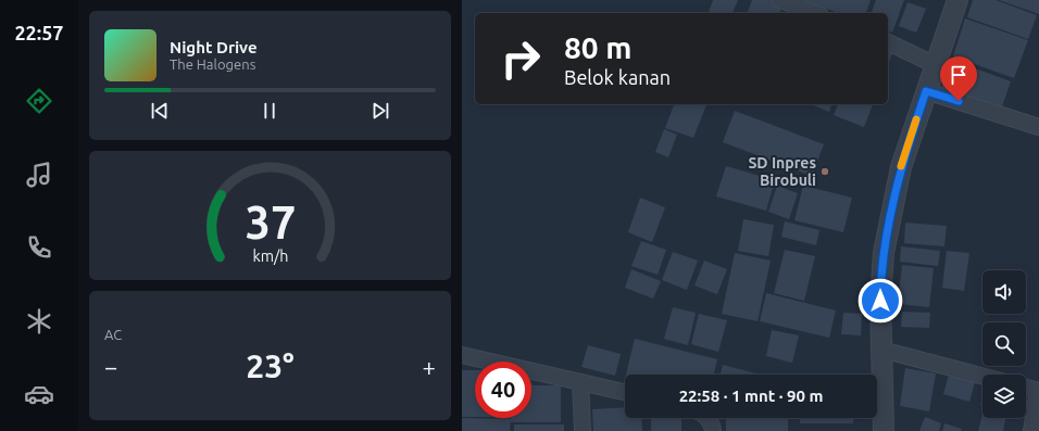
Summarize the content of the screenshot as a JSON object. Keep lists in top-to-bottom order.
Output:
{
  "places": ["SD Inpres Birobuli"],
  "page": {
    "tabs": "22:57",
    "turn": ["80 m", "Belok kanan"],
    "song": ["Night Drive", "The Halogens"],
    "tile": "AC",
    "heat": ["−", "23°", "+"],
    "limit": "40",
    "trip": "22:58 · 1 mnt · 90 m",
    "gauge": ["37", "km/h"]
  }
}
